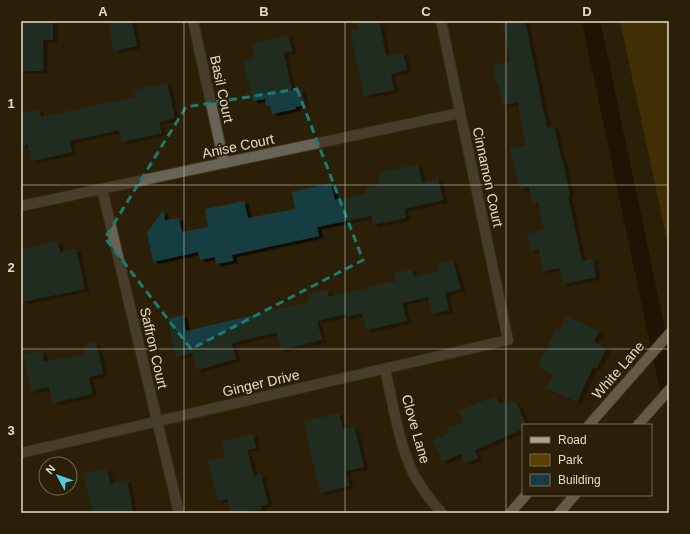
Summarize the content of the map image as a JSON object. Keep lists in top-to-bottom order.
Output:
{
  "streets": {
    "main road": ["White Lane"],
    "street": [
      "Basil Court",
      "Anise Court",
      "Cinnamon Court",
      "Saffron Court",
      "Ginger Drive",
      "Clove Lane"
    ]
  },
  "crossings": [
    ["Basil Court", "Anise Court"],
    ["Anise Court", "Cinnamon Court"],
    ["Anise Court", "Saffron Court"],
    ["Cinnamon Court", "Ginger Drive"],
    ["Saffron Court", "Ginger Drive"],
    ["Ginger Drive", "Clove Lane"]
  ],
  "legend": ["Road", "Park", "Building"],
  "north": "top left",
  "grid": {
    "columns": [
      "A",
      "B",
      "C",
      "D"
    ],
    "rows": ["1", "2", "3"]
  }
}
